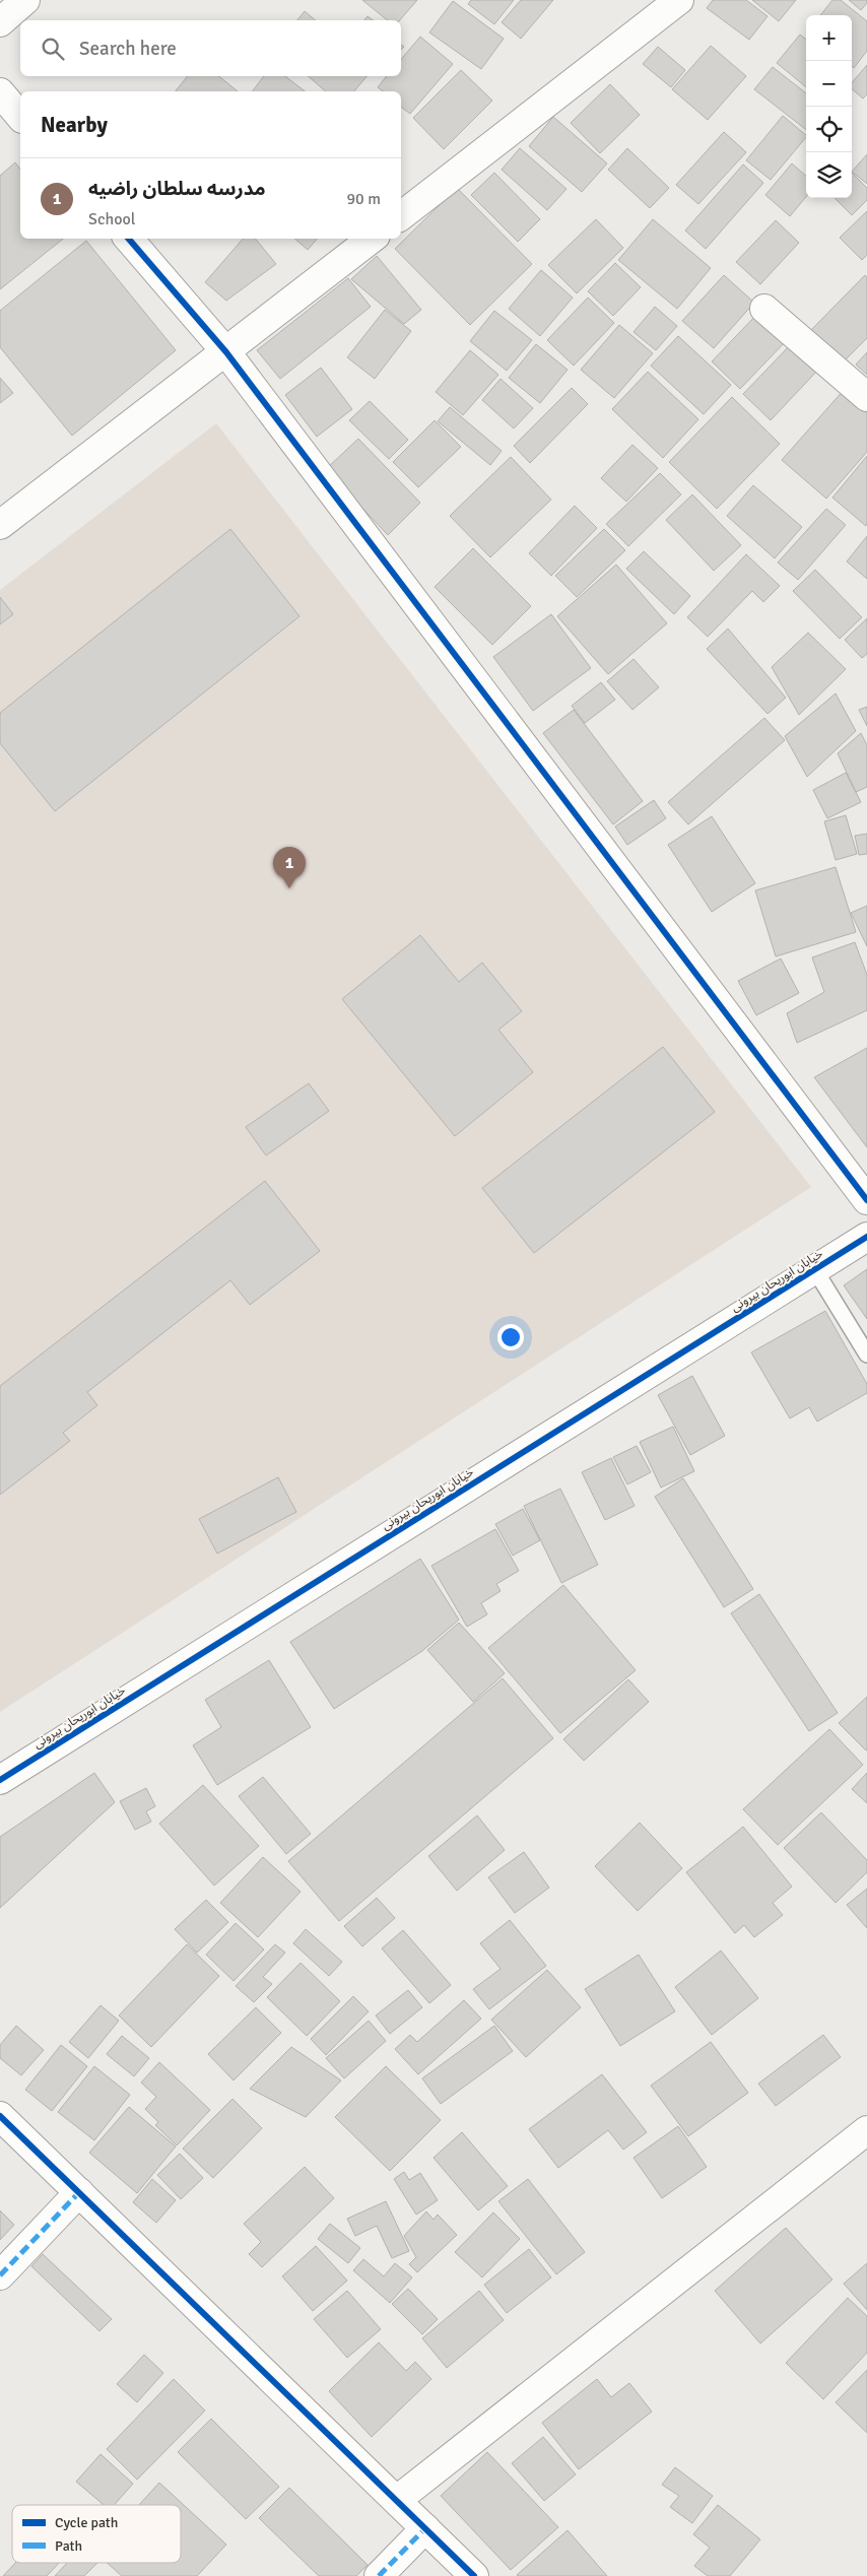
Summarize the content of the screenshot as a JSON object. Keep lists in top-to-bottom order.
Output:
{
  "streets": {
    "street": ["خیابان ابوریحان بیرونی"]
  },
  "legend": ["Cycle path", "Path"],
  "page": {
    "map_buttons": ["+", "−"],
    "search": "Search here",
    "heading": "Nearby",
    "list": [
      {
        "mark": "1",
        "name": "مدرسه سلطان راضیه",
        "note": "School",
        "value": "90 m"
      }
    ],
    "pins": "1"
  }
}
